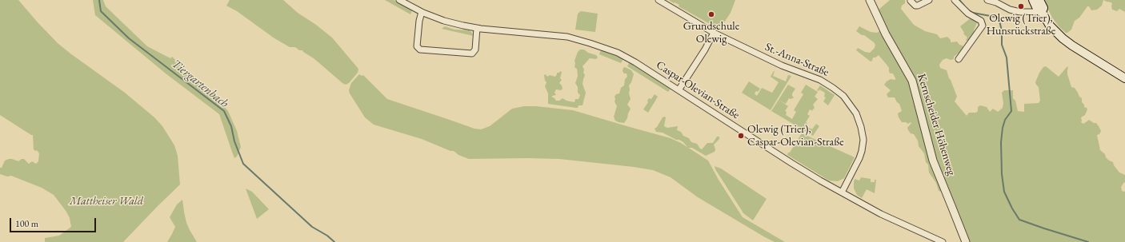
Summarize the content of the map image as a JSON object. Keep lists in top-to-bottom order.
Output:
{
  "streets": {
    "street": ["St.-Anna-Straße", "Caspar-Olevian-Straße", "Kernscheider Höhenweg"]
  },
  "crossings": [
    ["St.-Anna-Straße", "Caspar-Olevian-Straße"]
  ],
  "water": ["Tiergartenbach"],
  "parks": ["Mattheiser Wald"],
  "places": ["Olewig (Trier), Hunsrückstraße", "Grundschule Olewig", "Olewig (Trier), Caspar-Olevian-Straße"],
  "scale_bar": "100 m"
}
